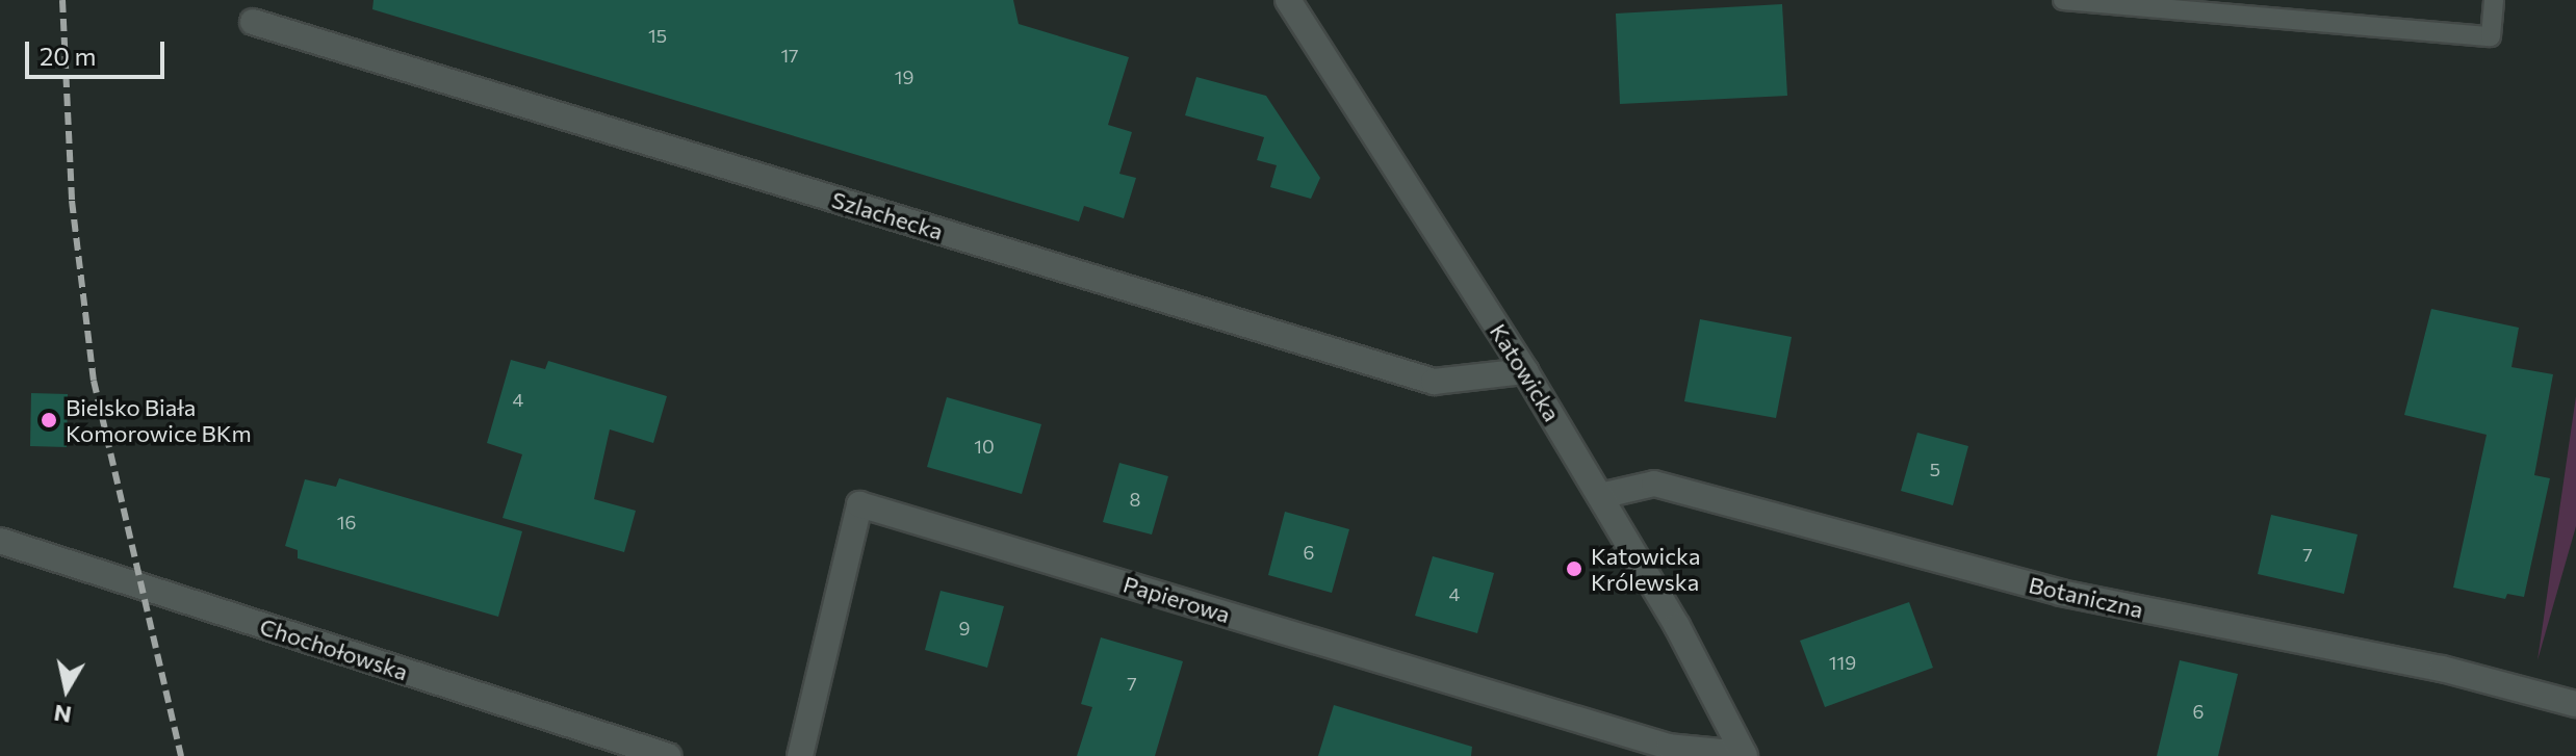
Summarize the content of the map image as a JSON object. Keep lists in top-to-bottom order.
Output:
{
  "streets": {
    "street": [
      "Szlachecka",
      "Katowicka",
      "Botaniczna",
      "Papierowa",
      "Chochołowska"
    ]
  },
  "crossings": [
    ["Szlachecka", "Katowicka"],
    ["Katowicka", "Botaniczna"],
    ["Katowicka", "Papierowa"]
  ],
  "places": ["Bielsko Biała Komorowice BKm", "Katowicka Królewska"],
  "house_numbers": [
    "15",
    "17",
    "19",
    "4",
    "10",
    "5",
    "8",
    "16",
    "6",
    "7",
    "4",
    "9",
    "119",
    "7",
    "6"
  ],
  "scale_bar": "20 m",
  "north": "bottom"
}
